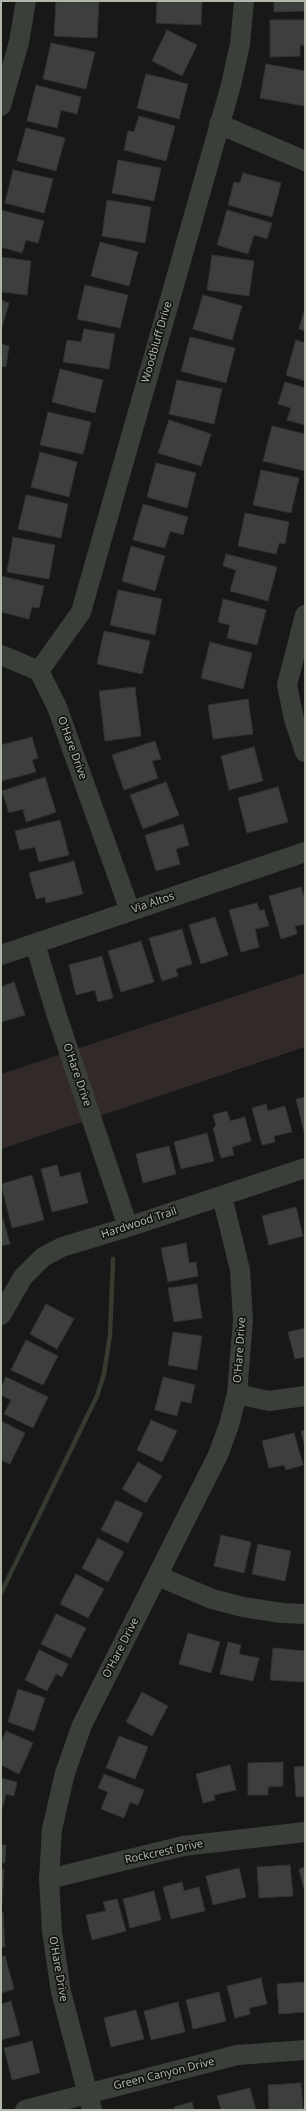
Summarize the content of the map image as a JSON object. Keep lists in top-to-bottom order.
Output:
{
  "streets": {
    "street": [
      "Woodbluff Drive",
      "O'Hare Drive",
      "Via Altos",
      "Hardwood Trail",
      "Rockcrest Drive",
      "Green Canyon Drive"
    ]
  },
  "crossings": [
    ["Woodbluff Drive", "O'Hare Drive"],
    ["O'Hare Drive", "Via Altos"],
    ["O'Hare Drive", "Hardwood Trail"],
    ["O'Hare Drive", "Rockcrest Drive"],
    ["O'Hare Drive", "Green Canyon Drive"]
  ]
}
